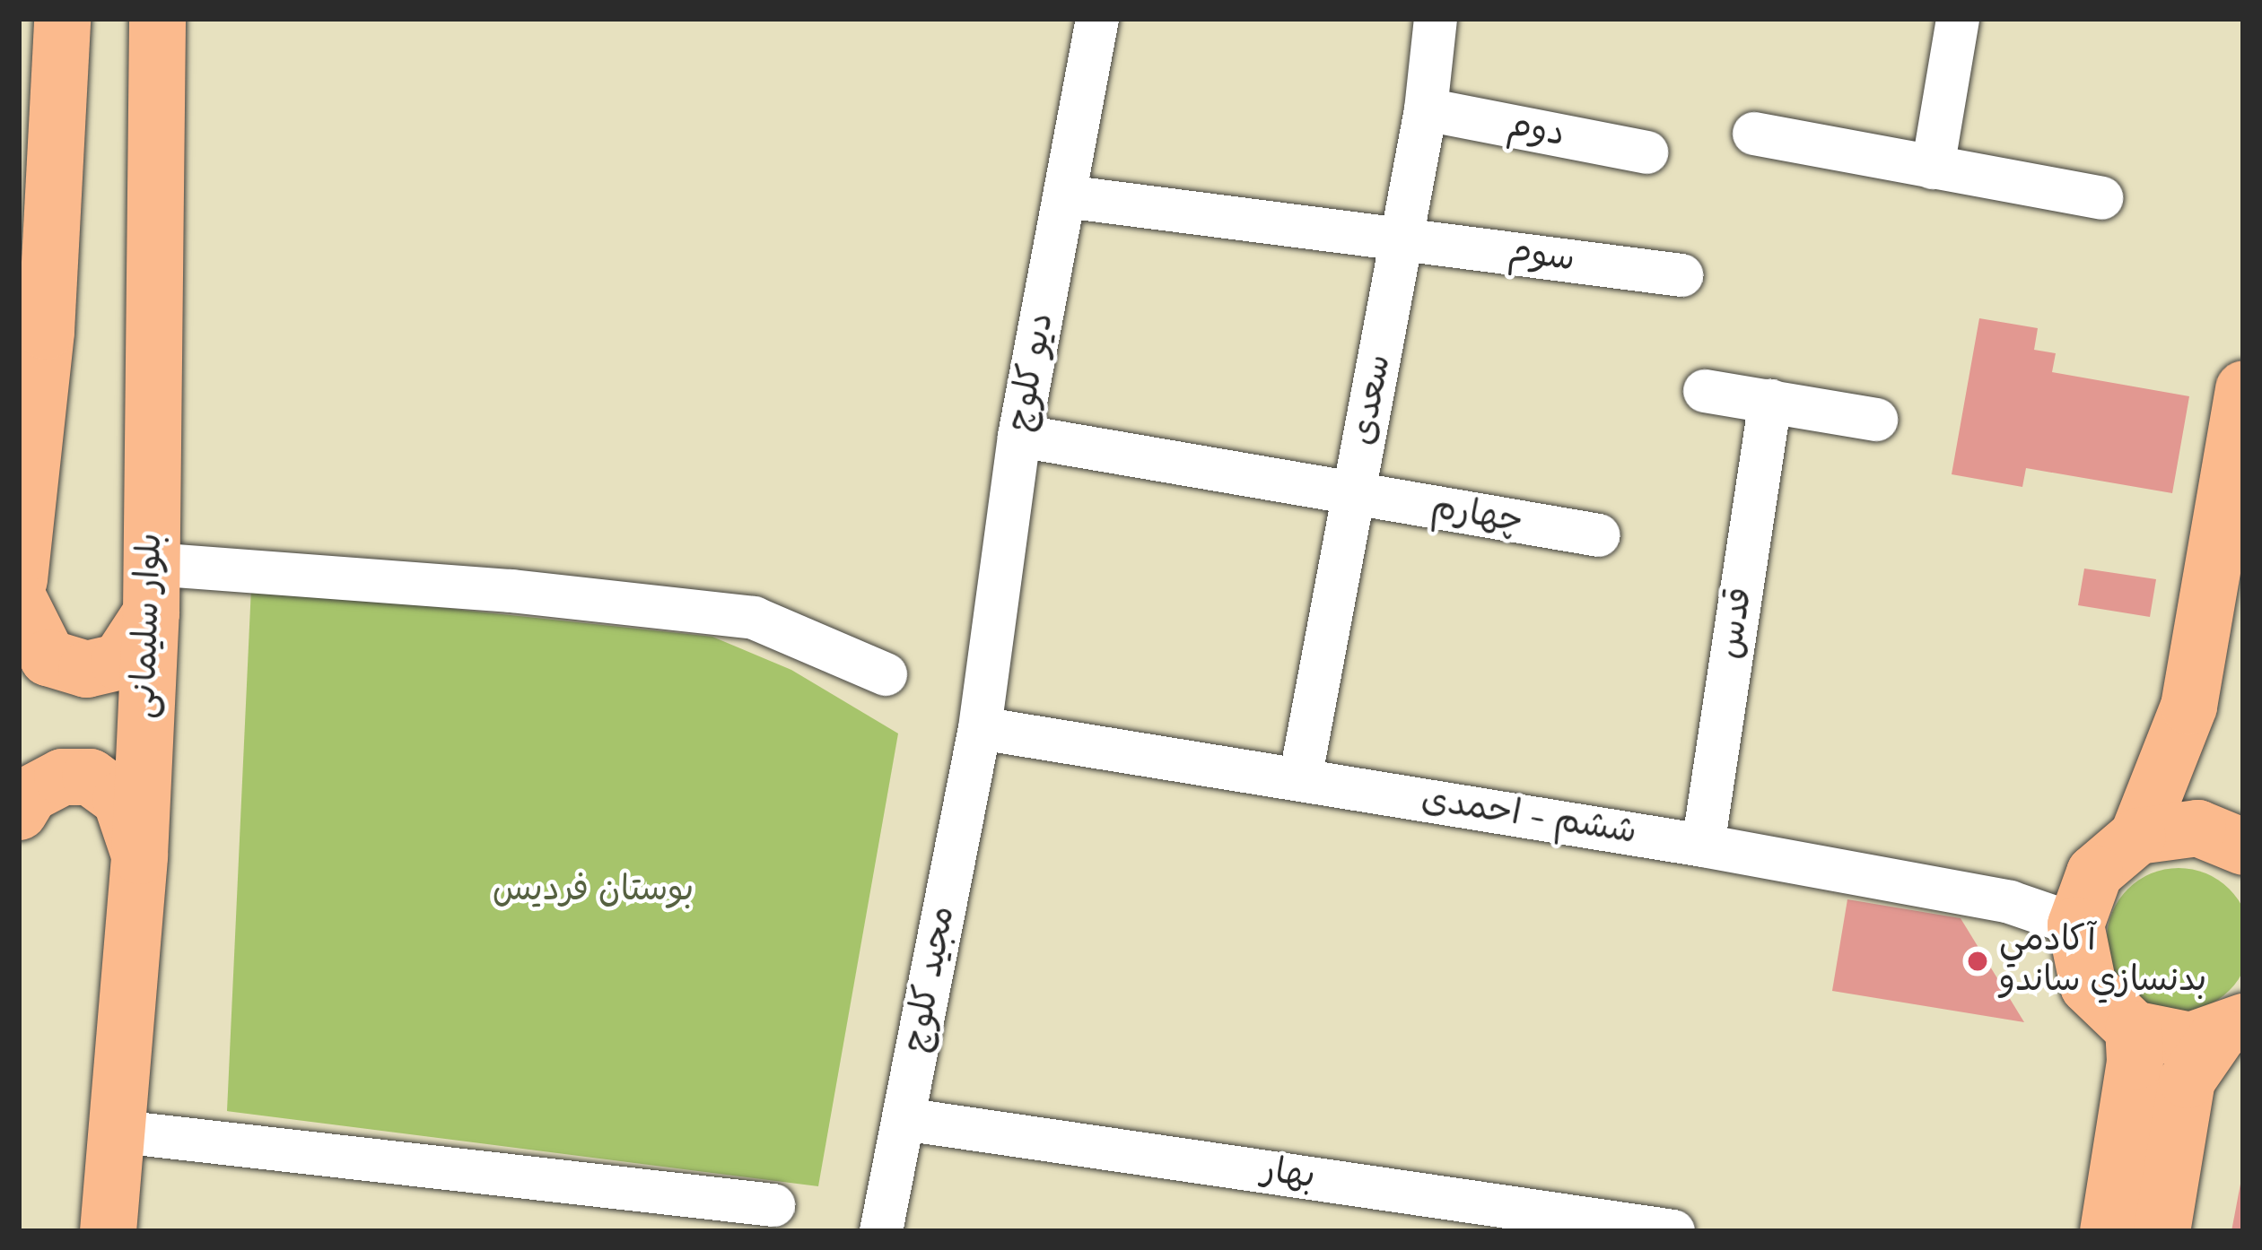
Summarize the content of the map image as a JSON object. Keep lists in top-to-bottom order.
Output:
{
  "streets": {
    "main road": ["بلوار سلیمانی"],
    "street": [
      "دوم",
      "سوم",
      "دیو کلوچ",
      "سعدی",
      "چهارم",
      "قدس",
      "ششم - احمدی",
      "مجید کلوچ",
      "بهار"
    ]
  },
  "crossings": [
    ["دوم", "سعدی"],
    ["سوم", "دیو کلوچ"],
    ["سوم", "سعدی"],
    ["دیو کلوچ", "چهارم"],
    ["دیو کلوچ", "ششم - احمدی"],
    ["دیو کلوچ", "مجید کلوچ"],
    ["سعدی", "چهارم"],
    ["سعدی", "ششم - احمدی"],
    ["قدس", "ششم - احمدی"],
    ["ششم - احمدی", "مجید کلوچ"],
    ["مجید کلوچ", "بهار"]
  ],
  "parks": ["بوستان فردیس"],
  "places": ["آكادمي بدنسازي ساندو"]
}
